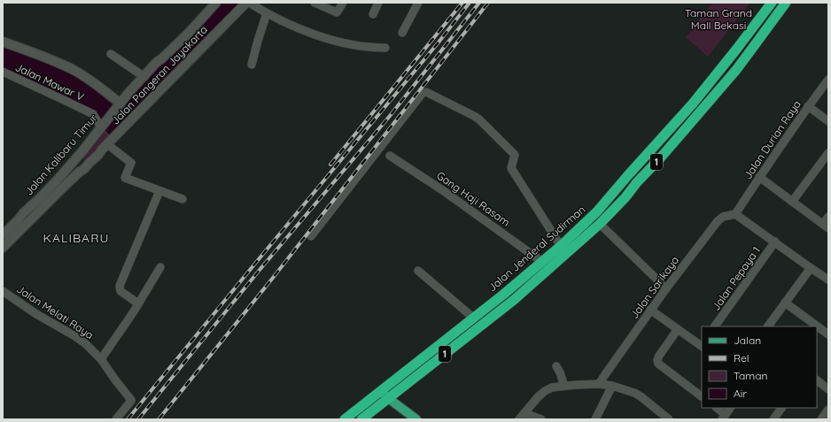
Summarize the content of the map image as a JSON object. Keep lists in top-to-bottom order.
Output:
{
  "streets": {
    "highway": ["1", "Jalan Jenderal Sudirman"],
    "street": [
      "Jalan Pangeran Jayakarta",
      "Jalan Mawar V",
      "Jalan Durian Raya",
      "Jalan Kalibaru Timur",
      "Gang Haji Rasam",
      "Jalan Pepaya 1",
      "Jalan Sarikaya",
      "Jalan Melati Raya"
    ]
  },
  "crossings": [
    ["Jalan Pangeran Jayakarta", "Jalan Kalibaru Timur"],
    ["Jalan Mawar V", "Jalan Kalibaru Timur"],
    ["Jalan Durian Raya", "Jalan Sarikaya"],
    ["Gang Haji Rasam", "Jalan Jenderal Sudirman"]
  ],
  "districts": ["KALIBARU"],
  "parks": ["Taman Grand Mall Bekasi"],
  "legend": [
    "Jalan",
    "Rel",
    "Taman",
    "Air"
  ]
}
